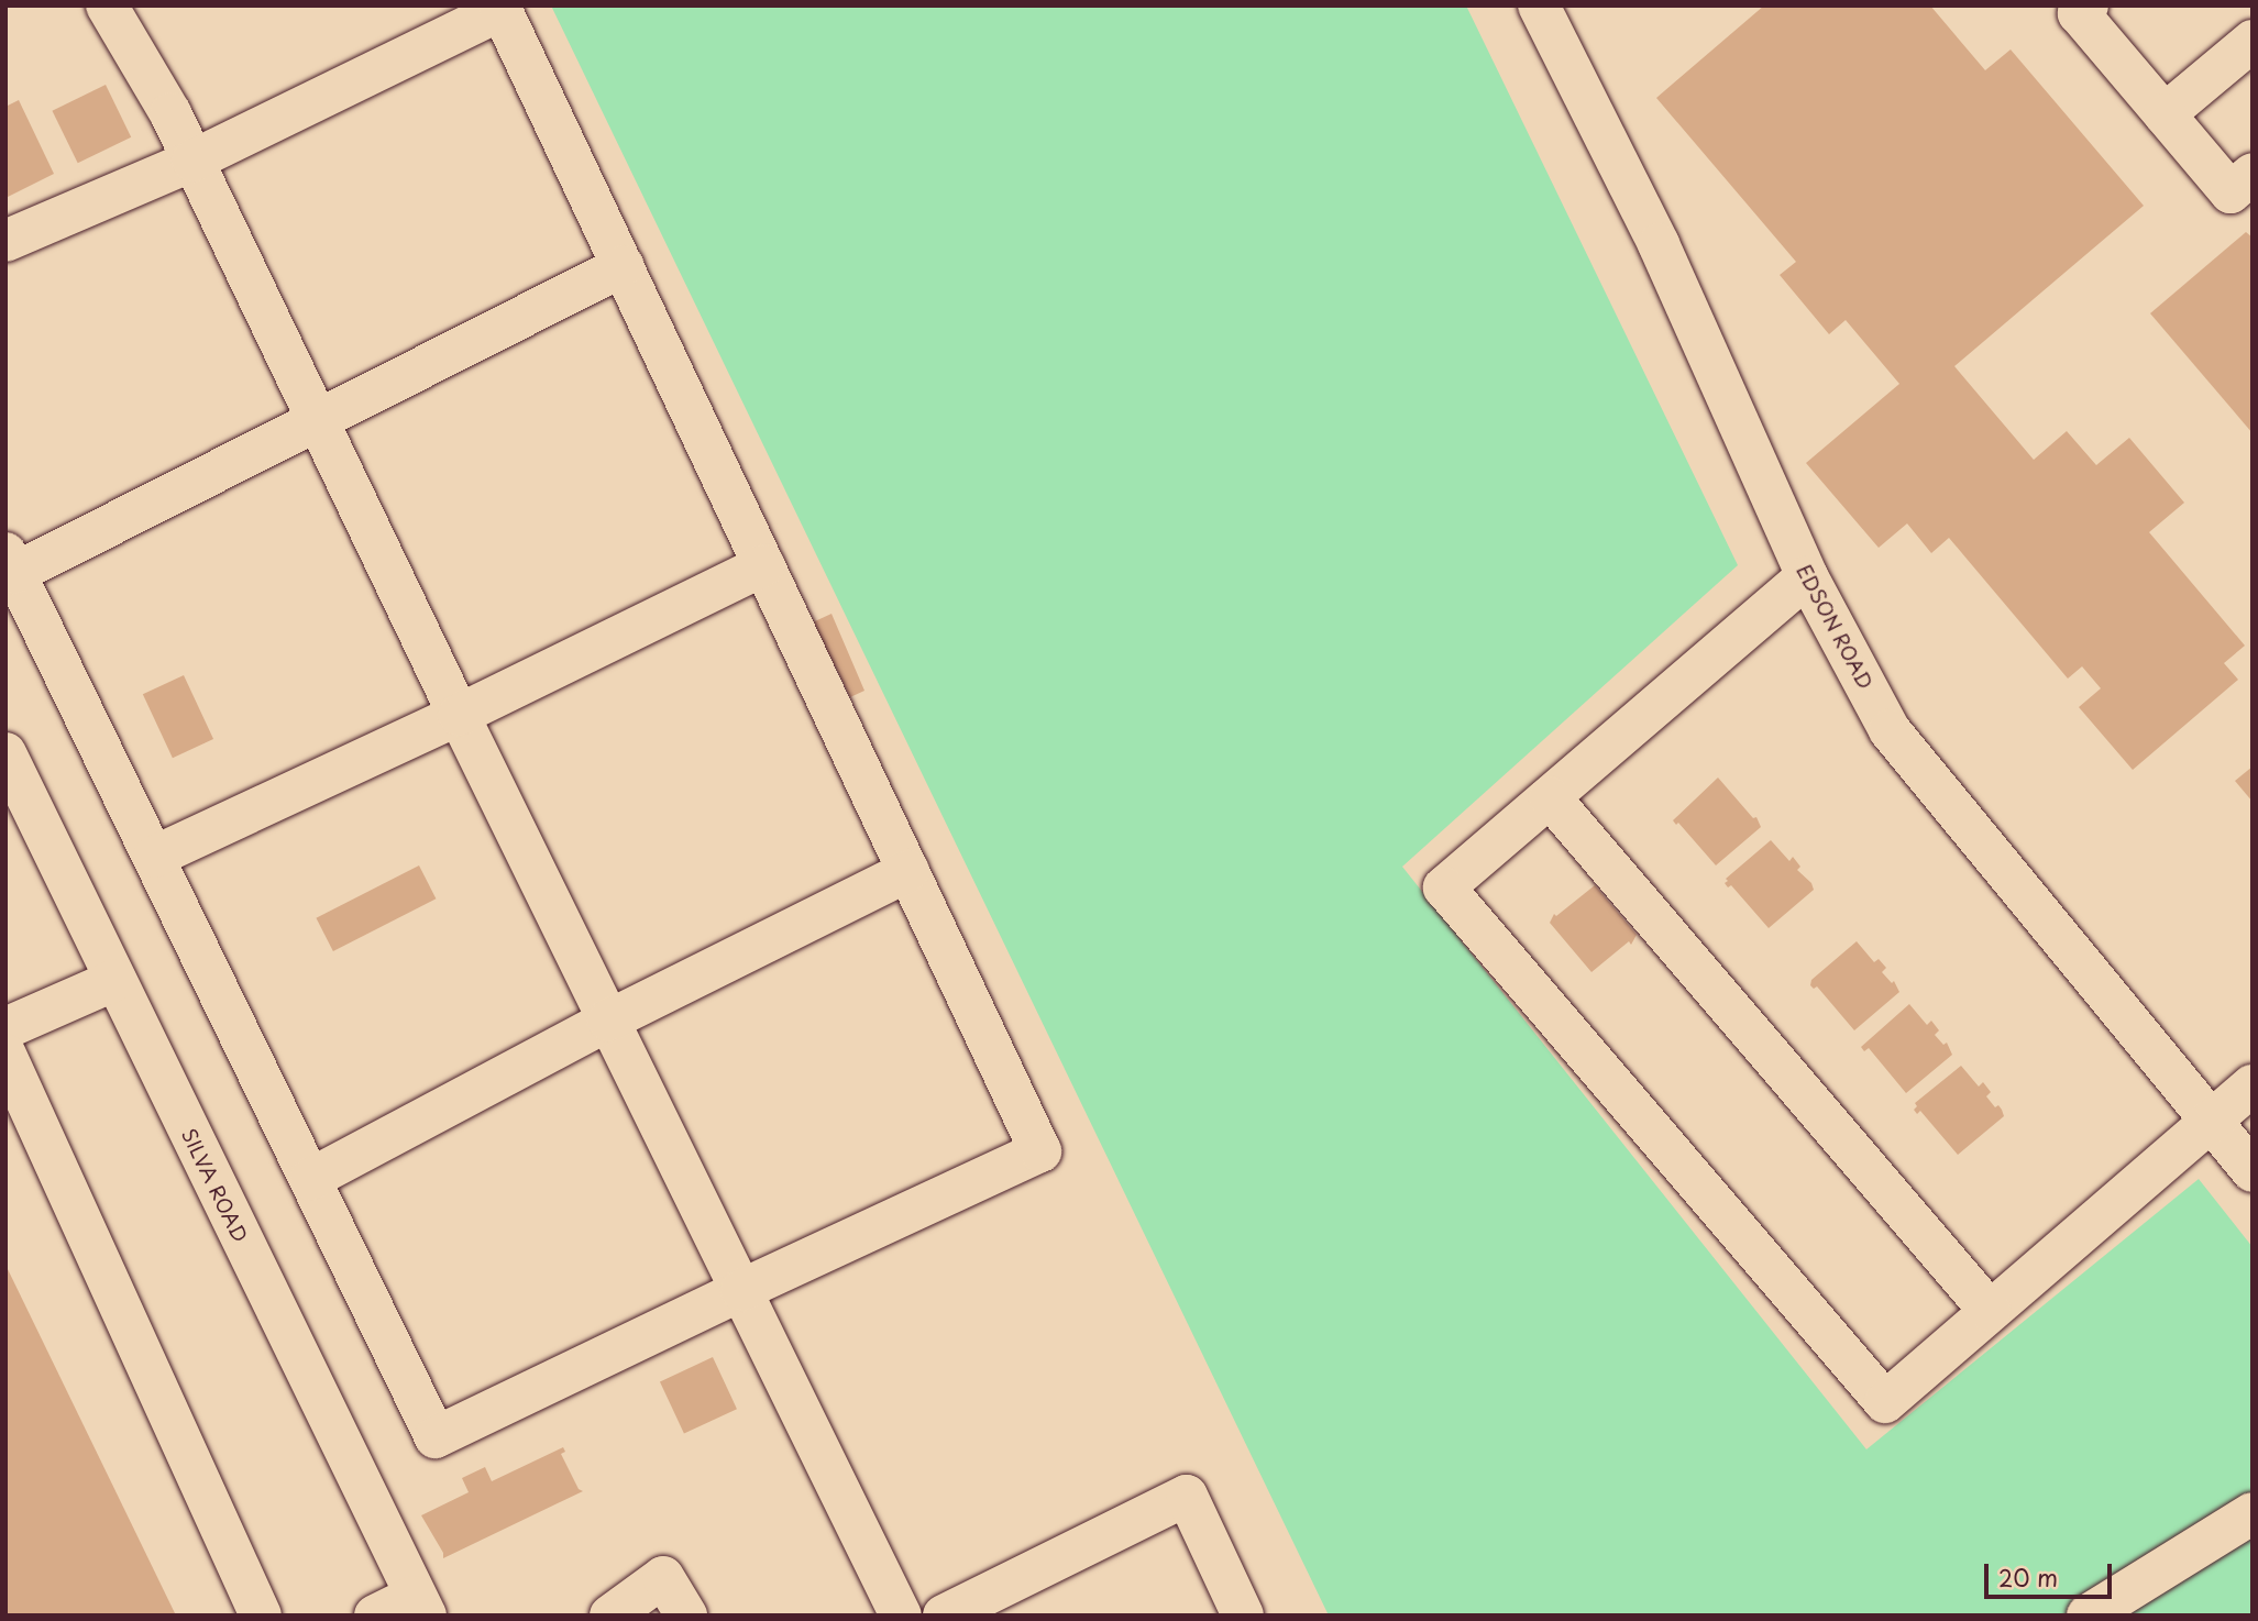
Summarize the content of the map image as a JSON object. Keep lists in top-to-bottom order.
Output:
{
  "streets": {
    "street": ["EDSON ROAD", "SILVA ROAD"]
  },
  "scale_bar": "20 m"
}
